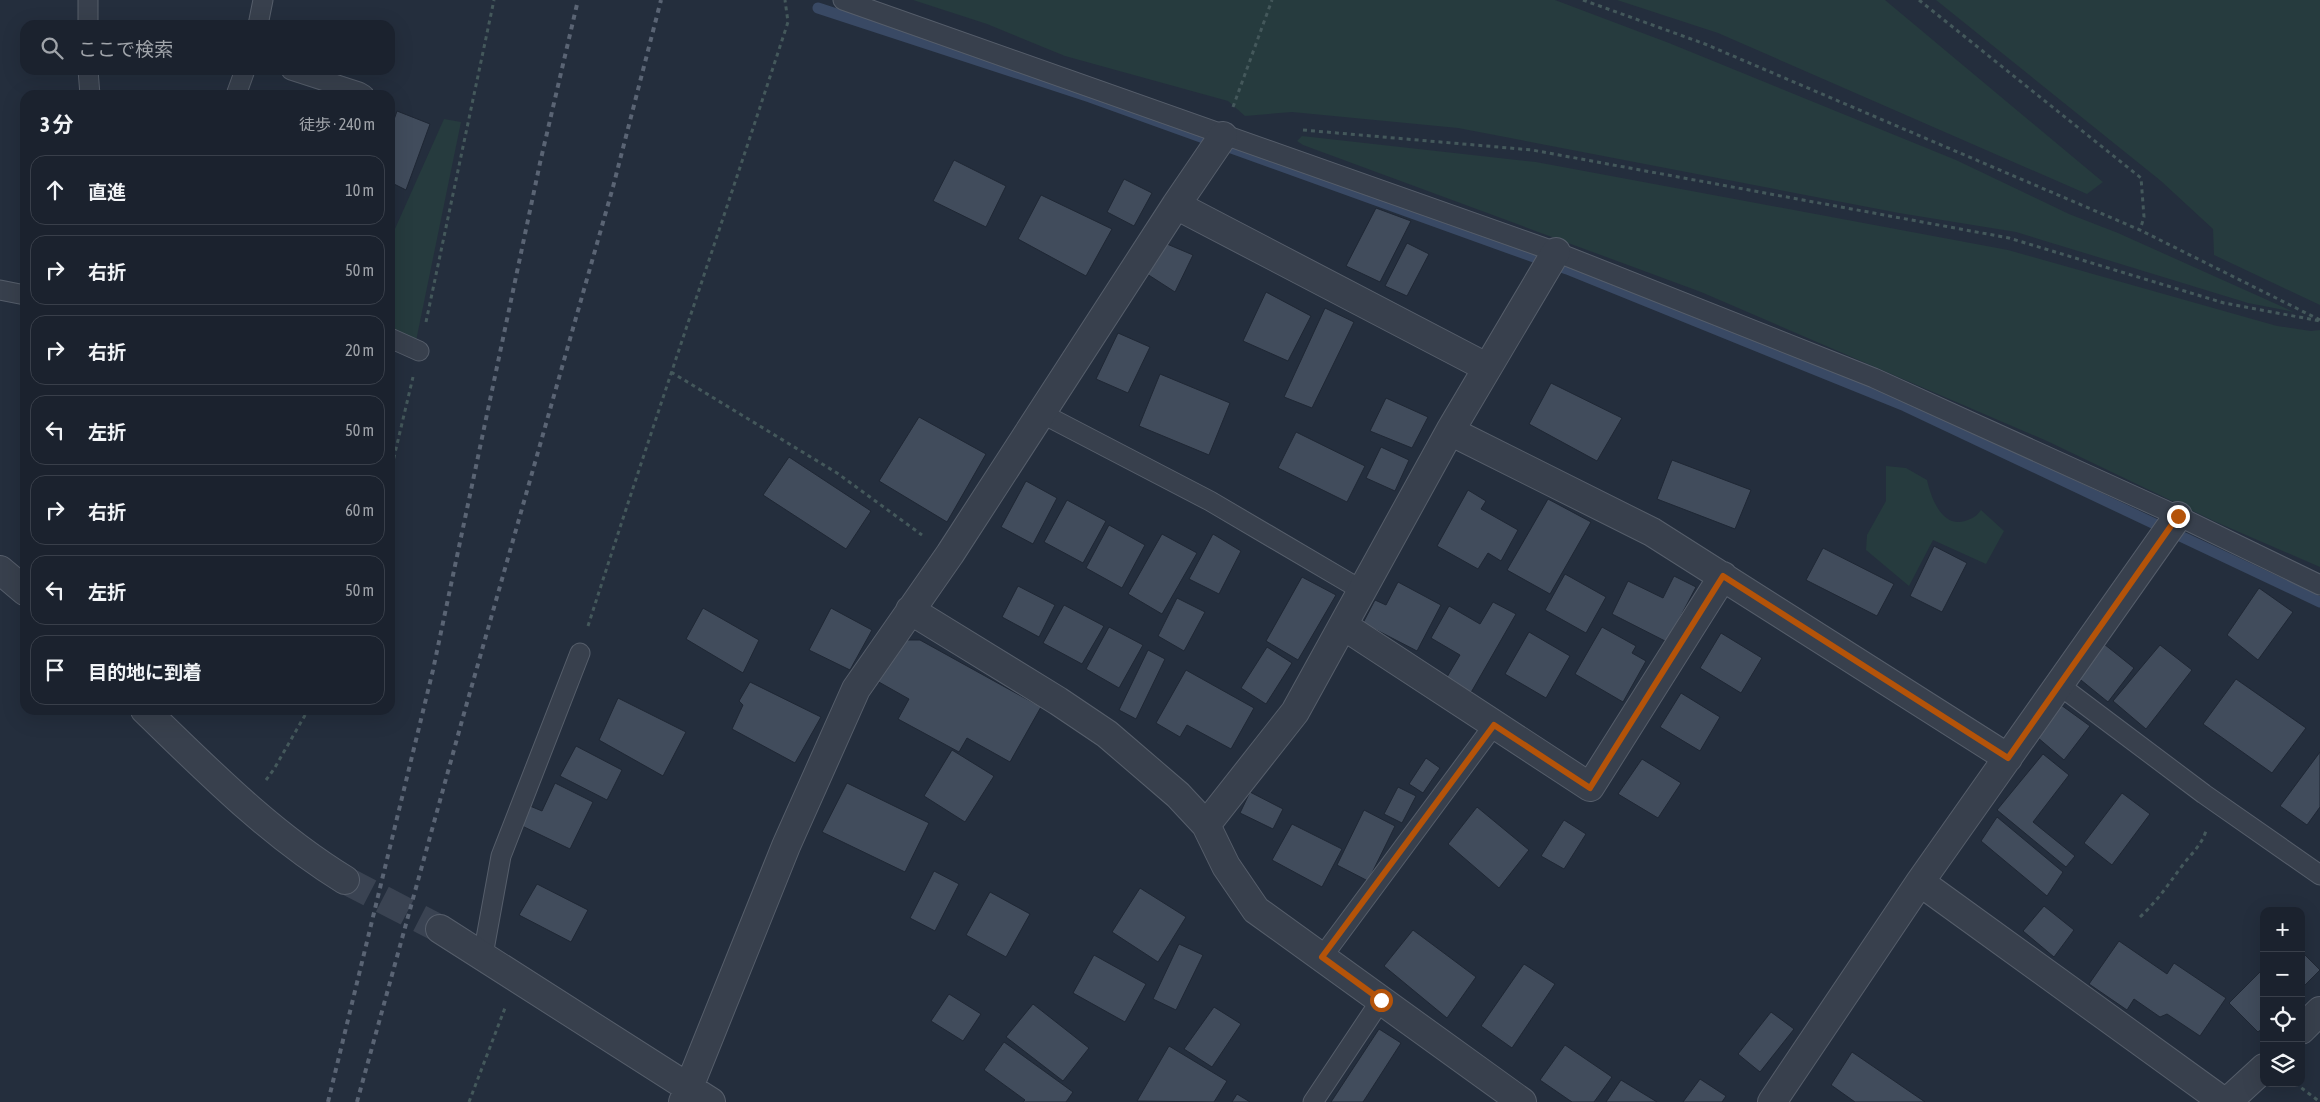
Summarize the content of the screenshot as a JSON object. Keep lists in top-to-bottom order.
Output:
{
  "page": {
    "search": "ここで検索",
    "heading": ["3 分", "徒歩 · 240 m"],
    "list": [
      ["直進", "10 m"],
      ["右折", "50 m"],
      ["右折", "20 m"],
      ["左折", "50 m"],
      ["右折", "60 m"],
      ["左折", "50 m"],
      "目的地に到着"
    ],
    "map_buttons": ["+", "−"]
  }
}
